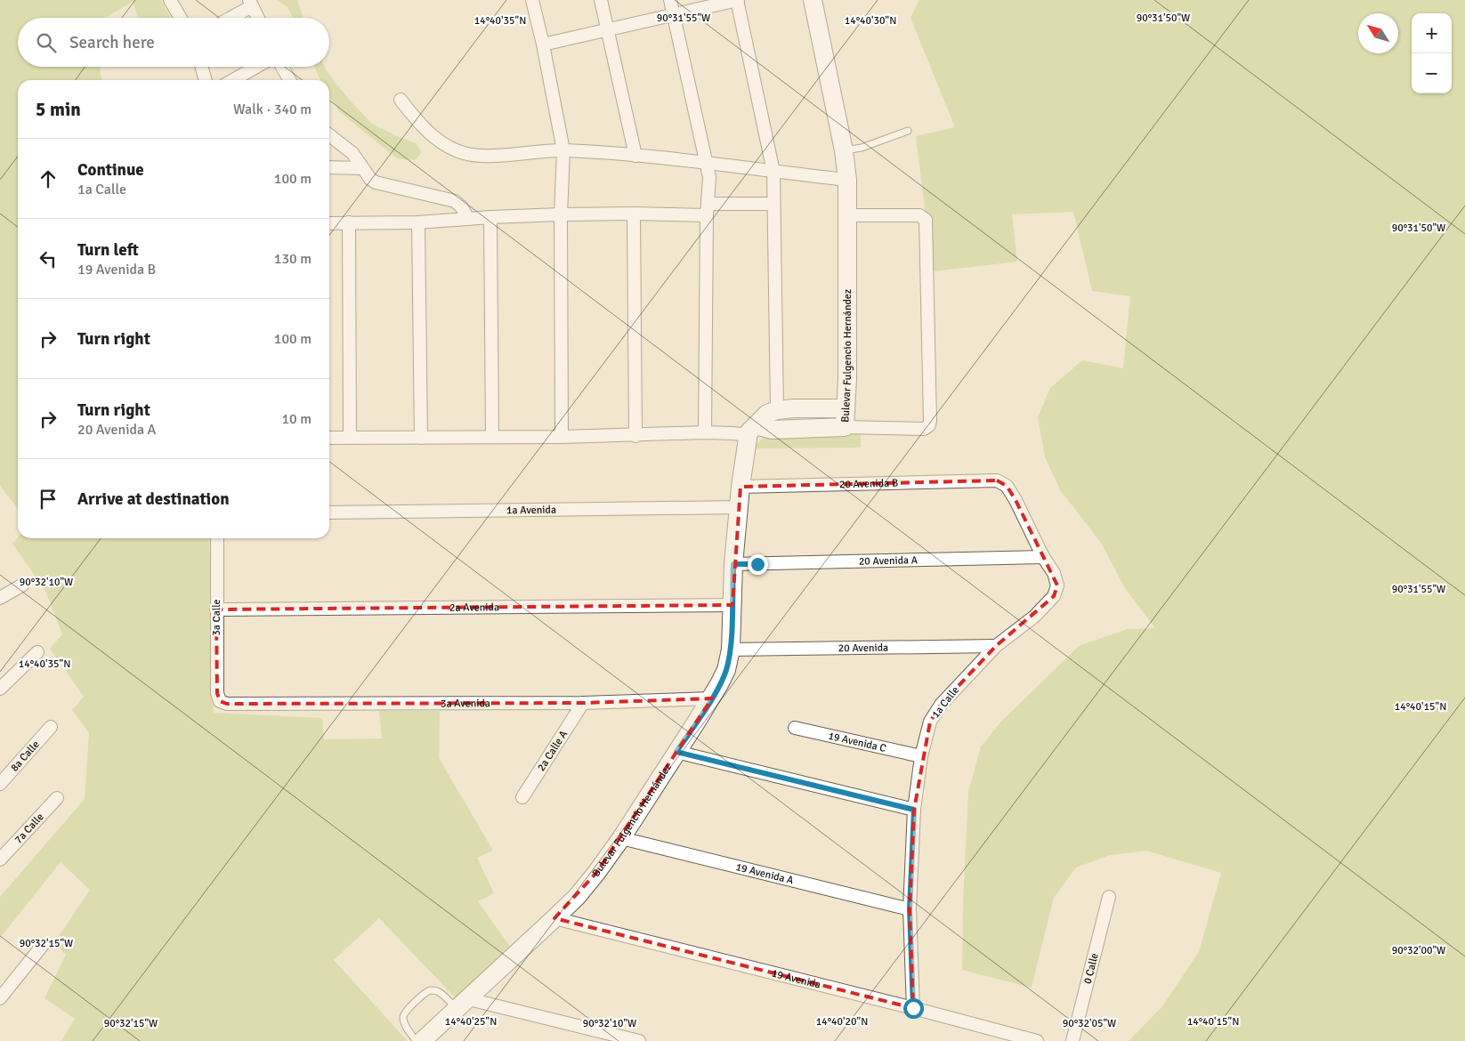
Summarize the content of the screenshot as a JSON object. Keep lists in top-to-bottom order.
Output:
{
  "streets": {
    "street": [
      "Bulevar Fulgencio Hernández",
      "20 Avenida B",
      "1a Avenida",
      "20 Avenida A",
      "2a Avenida",
      "3a Calle",
      "20 Avenida",
      "1a Calle",
      "3a Avenida",
      "19 Avenida C",
      "2a Calle A",
      "8a Calle",
      "7a Calle",
      "19 Avenida A",
      "0 Calle",
      "19 Avenida"
    ]
  },
  "crossings": [
    ["Bulevar Fulgencio Hernández", "20 Avenida B"],
    ["Bulevar Fulgencio Hernández", "1a Avenida"],
    ["Bulevar Fulgencio Hernández", "20 Avenida A"],
    ["Bulevar Fulgencio Hernández", "2a Avenida"],
    ["Bulevar Fulgencio Hernández", "20 Avenida"],
    ["Bulevar Fulgencio Hernández", "3a Avenida"],
    ["Bulevar Fulgencio Hernández", "19 Avenida A"],
    ["Bulevar Fulgencio Hernández", "19 Avenida"],
    ["20 Avenida B", "1a Calle"],
    ["20 Avenida A", "1a Calle"],
    ["2a Avenida", "3a Calle"],
    ["3a Calle", "3a Avenida"],
    ["20 Avenida", "1a Calle"],
    ["1a Calle", "19 Avenida C"],
    ["1a Calle", "19 Avenida A"],
    ["1a Calle", "19 Avenida"],
    ["3a Avenida", "2a Calle A"]
  ],
  "north": "top left",
  "page": {
    "map_buttons": ["+", "−"],
    "search": "Search here",
    "heading": ["5 min", "Walk · 340 m"],
    "list": [
      ["Continue", "1a Calle", "100 m"],
      ["Turn left", "19 Avenida B", "130 m"],
      ["Turn right", "100 m"],
      ["Turn right", "20 Avenida A", "10 m"],
      "Arrive at destination"
    ]
  },
  "coordinates": [
    "90°31'55\"W",
    "90°31'50\"W",
    "14°40'35\"N",
    "14°40'30\"N",
    "90°32'10\"W",
    "14°40'15\"N",
    "90°32'15\"W",
    "90°32'00\"W",
    "14°40'25\"N",
    "14°40'20\"N",
    "90°32'05\"W"
  ]
}
